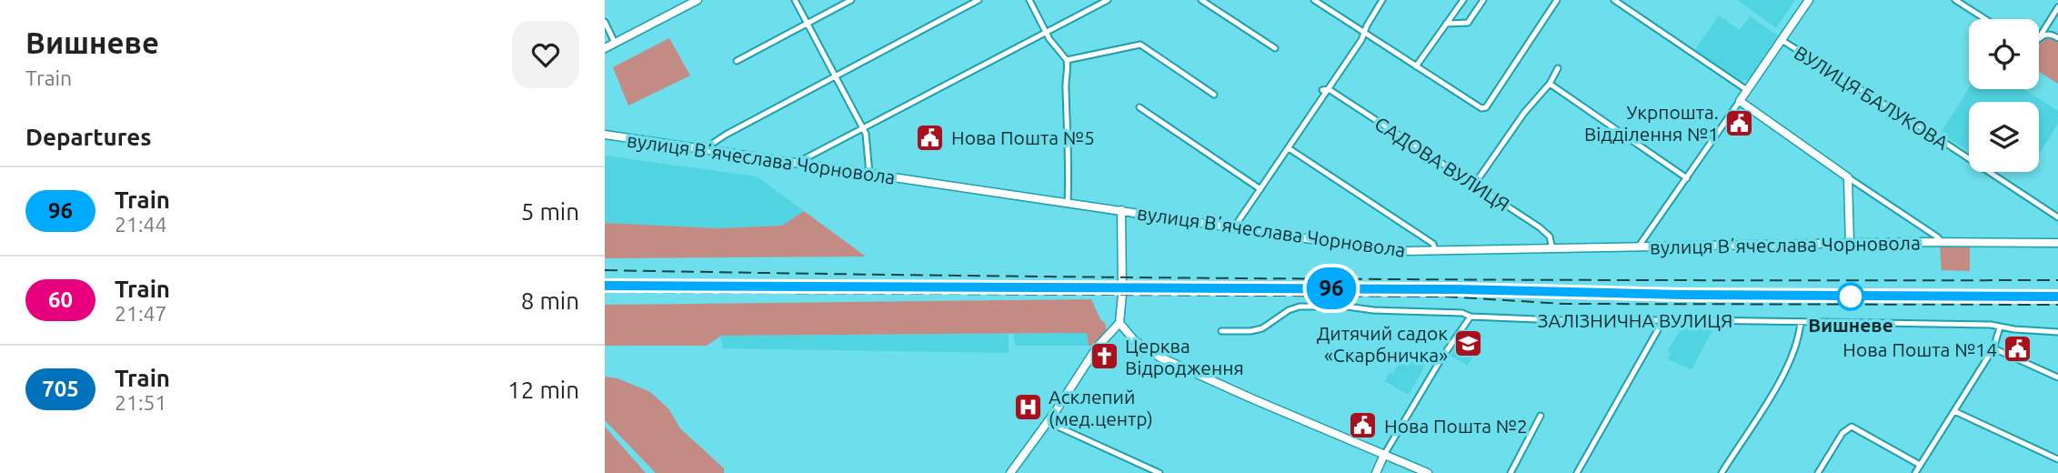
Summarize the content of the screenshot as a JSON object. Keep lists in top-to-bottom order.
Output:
{
  "streets": {
    "street": [
      "ВУЛИЦЯ БАЛУКОВА",
      "вулиця Вʼячеслава Чорновола",
      "САДОВА ВУЛИЦЯ",
      "ЗАЛІЗНИЧНА ВУЛИЦЯ"
    ]
  },
  "crossings": [
    ["вулиця Вʼячеслава Чорновола", "САДОВА ВУЛИЦЯ"]
  ],
  "places": {
    "public building": [
      "Укрпошта. Відділення №1",
      "Нова Пошта №5",
      "Нова Пошта №14",
      "Нова Пошта №2"
    ],
    "other": ["Вишневе"],
    "school or university": ["Дитячий садок «Скарбничка»"],
    "church": ["Церква Відродження"],
    "hospital": ["Асклепий (мед.центр)"]
  },
  "page": {
    "heading": [
      ["Вишневе", "Train"],
      "Departures"
    ],
    "on_map": "96",
    "list": [
      {
        "mark": "96",
        "name": "Train",
        "note": "21:44",
        "value": "5 min"
      },
      {
        "mark": "60",
        "name": "Train",
        "note": "21:47",
        "value": "8 min"
      },
      {
        "mark": "705",
        "name": "Train",
        "note": "21:51",
        "value": "12 min"
      }
    ]
  }
}
